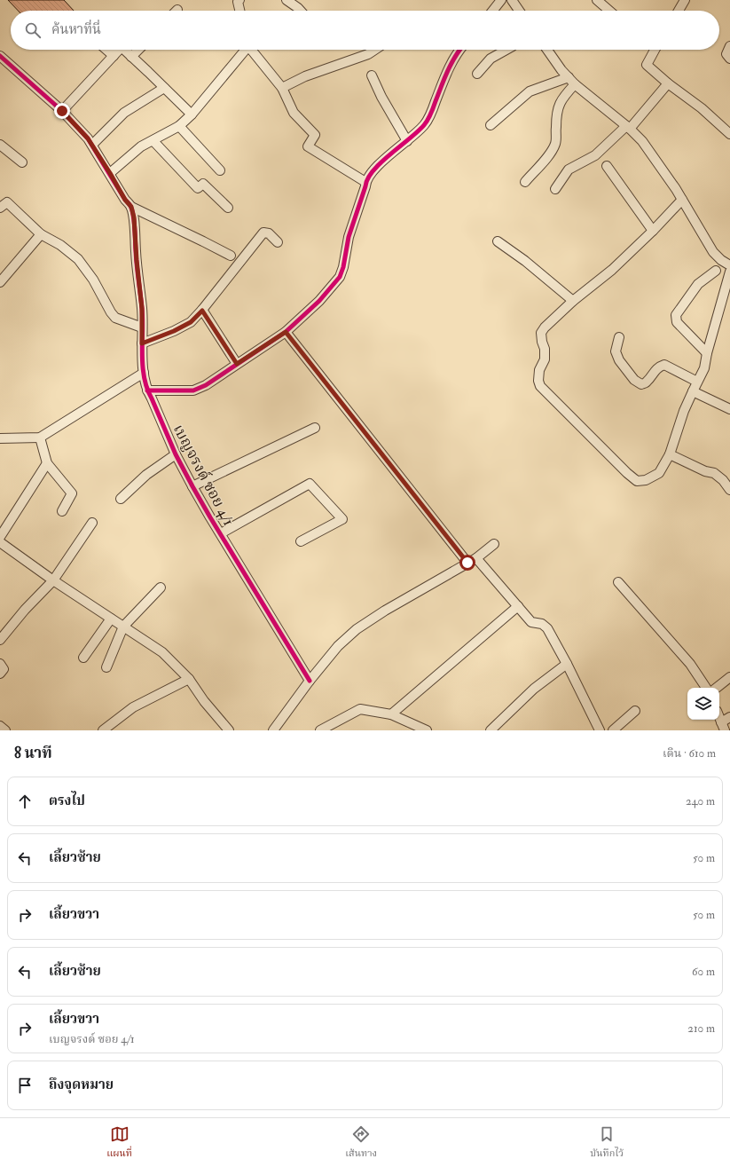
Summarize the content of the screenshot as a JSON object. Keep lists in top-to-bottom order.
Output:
{
  "streets": {
    "street": ["เบญจรงด์ ซอย 4/1"]
  },
  "page": {
    "search": "ค้นหาที่นี่",
    "heading": ["8 นาที", "เดิน · 610 m"],
    "list": [
      ["ตรงไป", "240 m"],
      ["เลี้ยวซ้าย", "50 m"],
      ["เลี้ยวขวา", "50 m"],
      ["เลี้ยวซ้าย", "60 m"],
      ["เลี้ยวขวา", "เบญจรงด์ ซอย 4/1", "210 m"],
      "ถึงจุดหมาย"
    ],
    "nav": ["แผนที่", "เส้นทาง", "บันทึกไว้"]
  }
}
